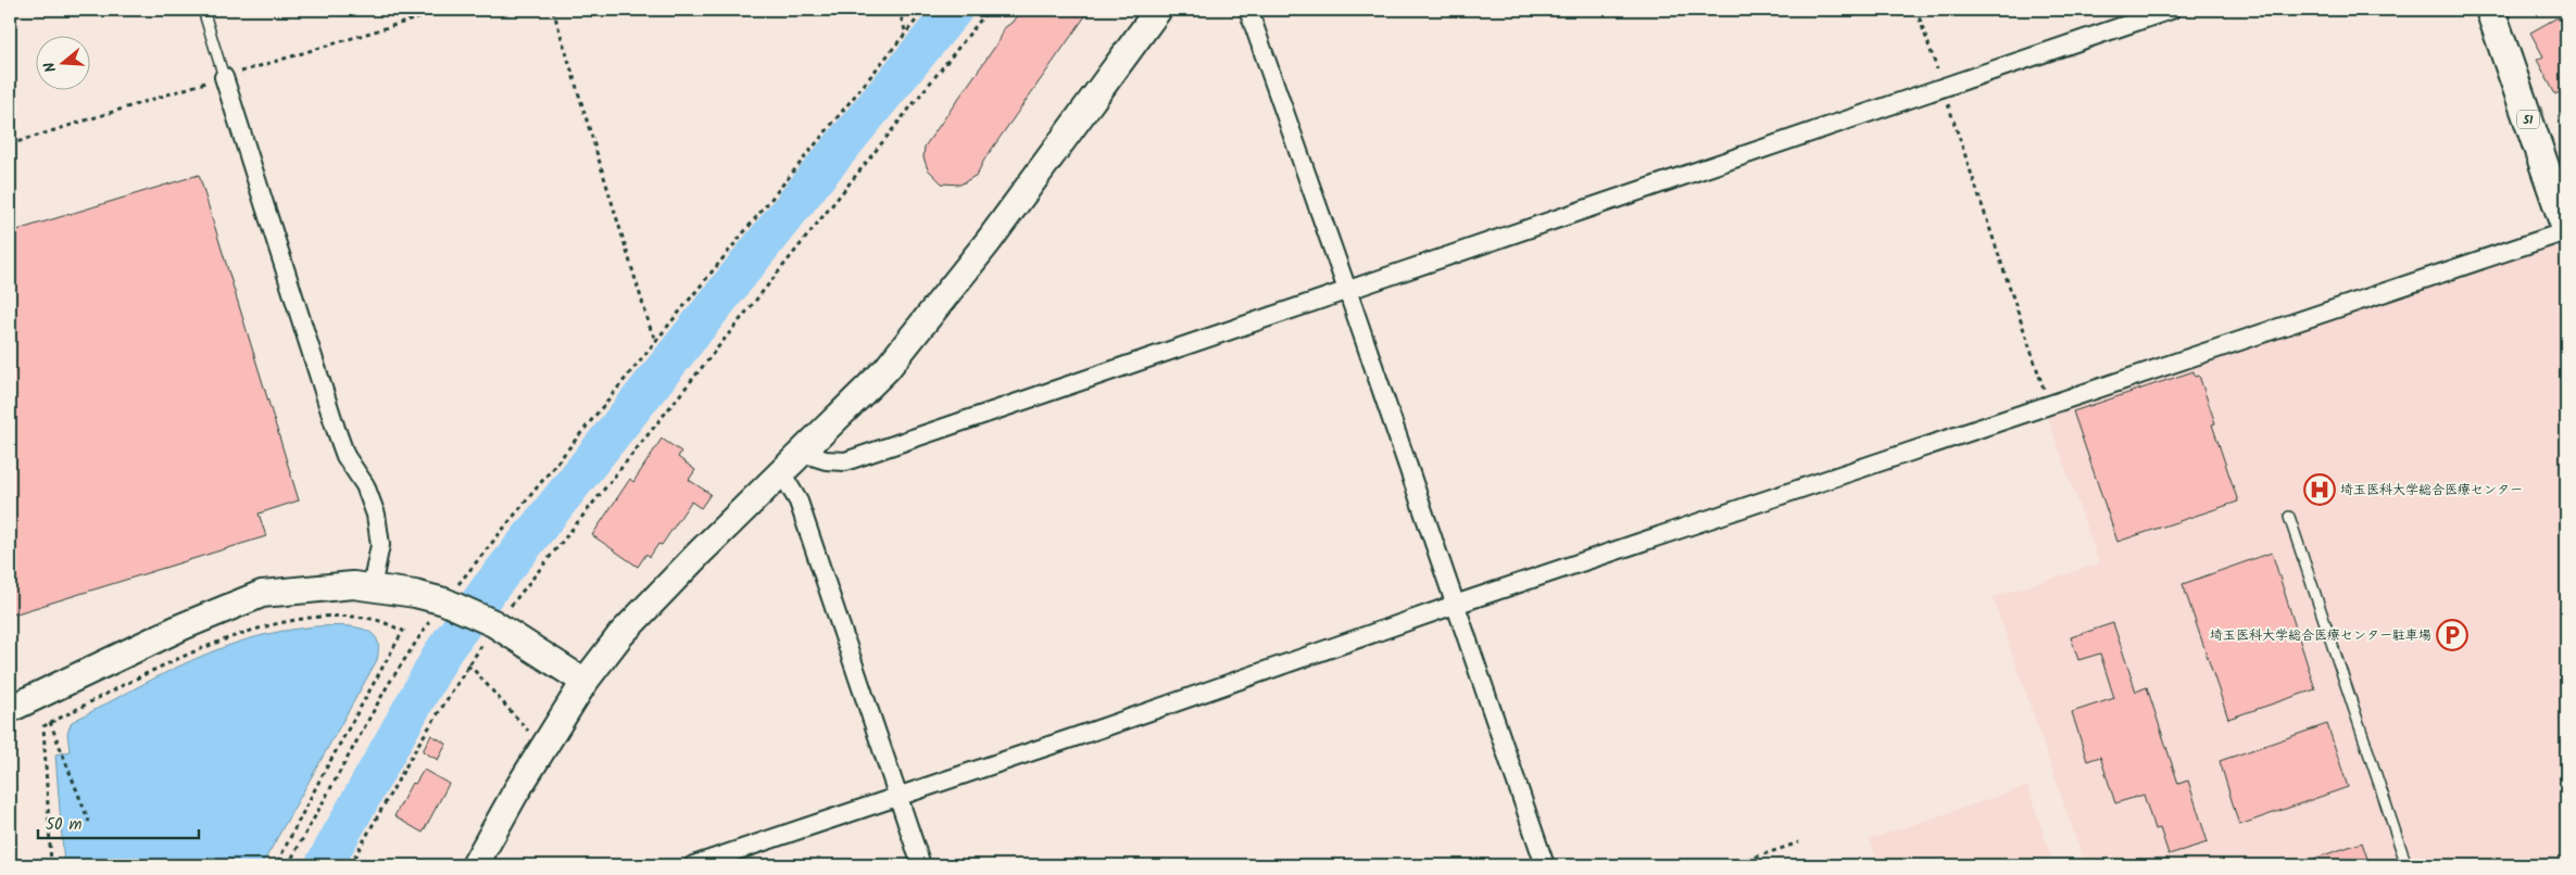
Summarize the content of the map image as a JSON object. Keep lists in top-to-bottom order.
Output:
{
  "streets": {
    "main road": ["51"]
  },
  "places": {
    "hospital": ["埼玉医科大学総合医療センター"],
    "parking": ["埼玉医科大学総合医療センター駐車場"]
  },
  "scale_bar": "50 m",
  "north": "left"
}
